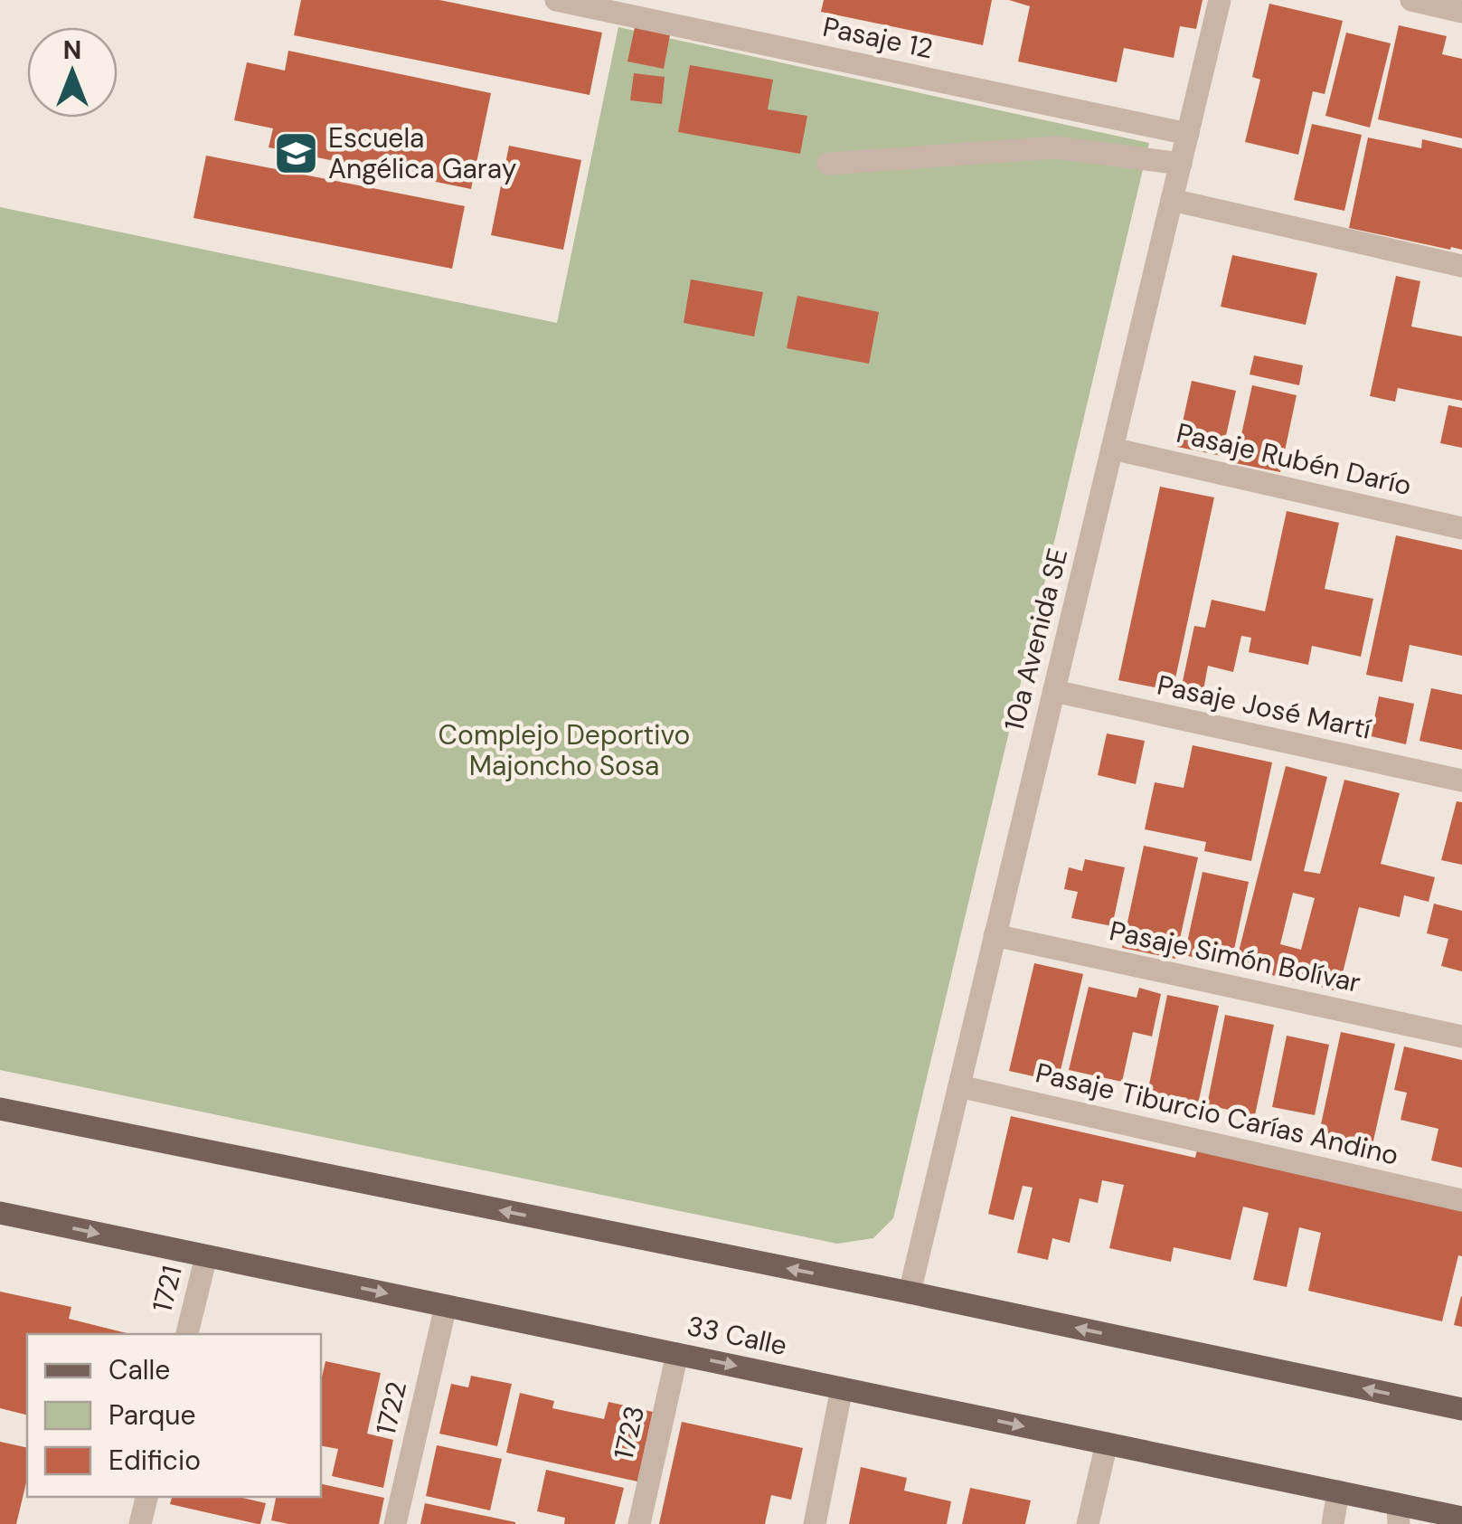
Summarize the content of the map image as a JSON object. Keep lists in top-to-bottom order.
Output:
{
  "streets": {
    "main road": ["33 Calle"],
    "street": [
      "Pasaje 12",
      "Pasaje Rubén Darío",
      "10a Avenida SE",
      "Pasaje José Martí",
      "Pasaje Simón Bolívar",
      "Pasaje Tiburcio Carías Andino",
      "1721",
      "1722",
      "1723"
    ]
  },
  "crossings": [
    ["Pasaje 12", "10a Avenida SE"],
    ["Pasaje Rubén Darío", "10a Avenida SE"],
    ["10a Avenida SE", "Pasaje José Martí"],
    ["10a Avenida SE", "Pasaje Simón Bolívar"],
    ["10a Avenida SE", "Pasaje Tiburcio Carías Andino"],
    ["1721", "33 Calle"],
    ["33 Calle", "1722"],
    ["33 Calle", "1723"]
  ],
  "parks": ["Complejo Deportivo Majoncho Sosa"],
  "places": {
    "school or university": ["Escuela Angélica Garay"]
  },
  "legend": ["Calle", "Parque", "Edificio"],
  "north": "top"
}
